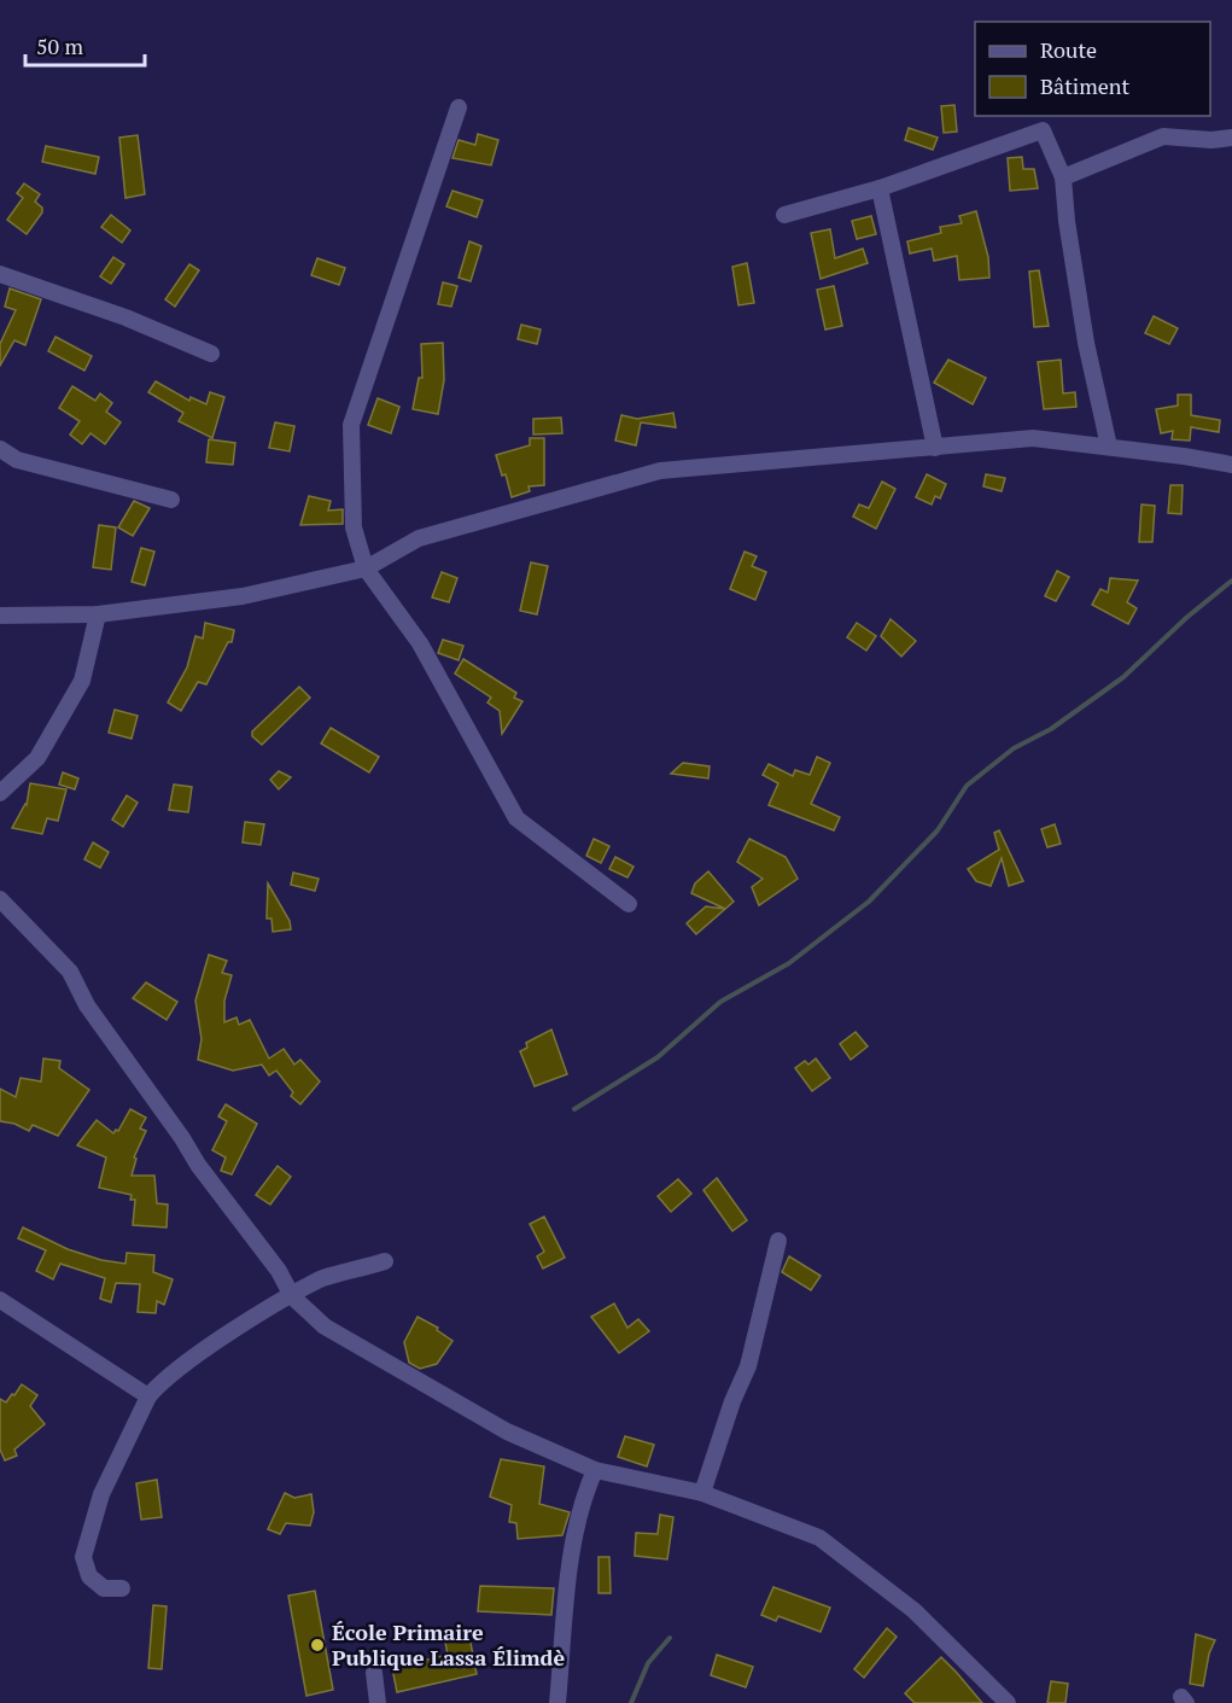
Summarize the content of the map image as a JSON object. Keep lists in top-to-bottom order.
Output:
{
  "places": ["École Primaire Publique Lassa Élimdè"],
  "legend": ["Route", "Bâtiment"],
  "scale_bar": "50 m"
}
